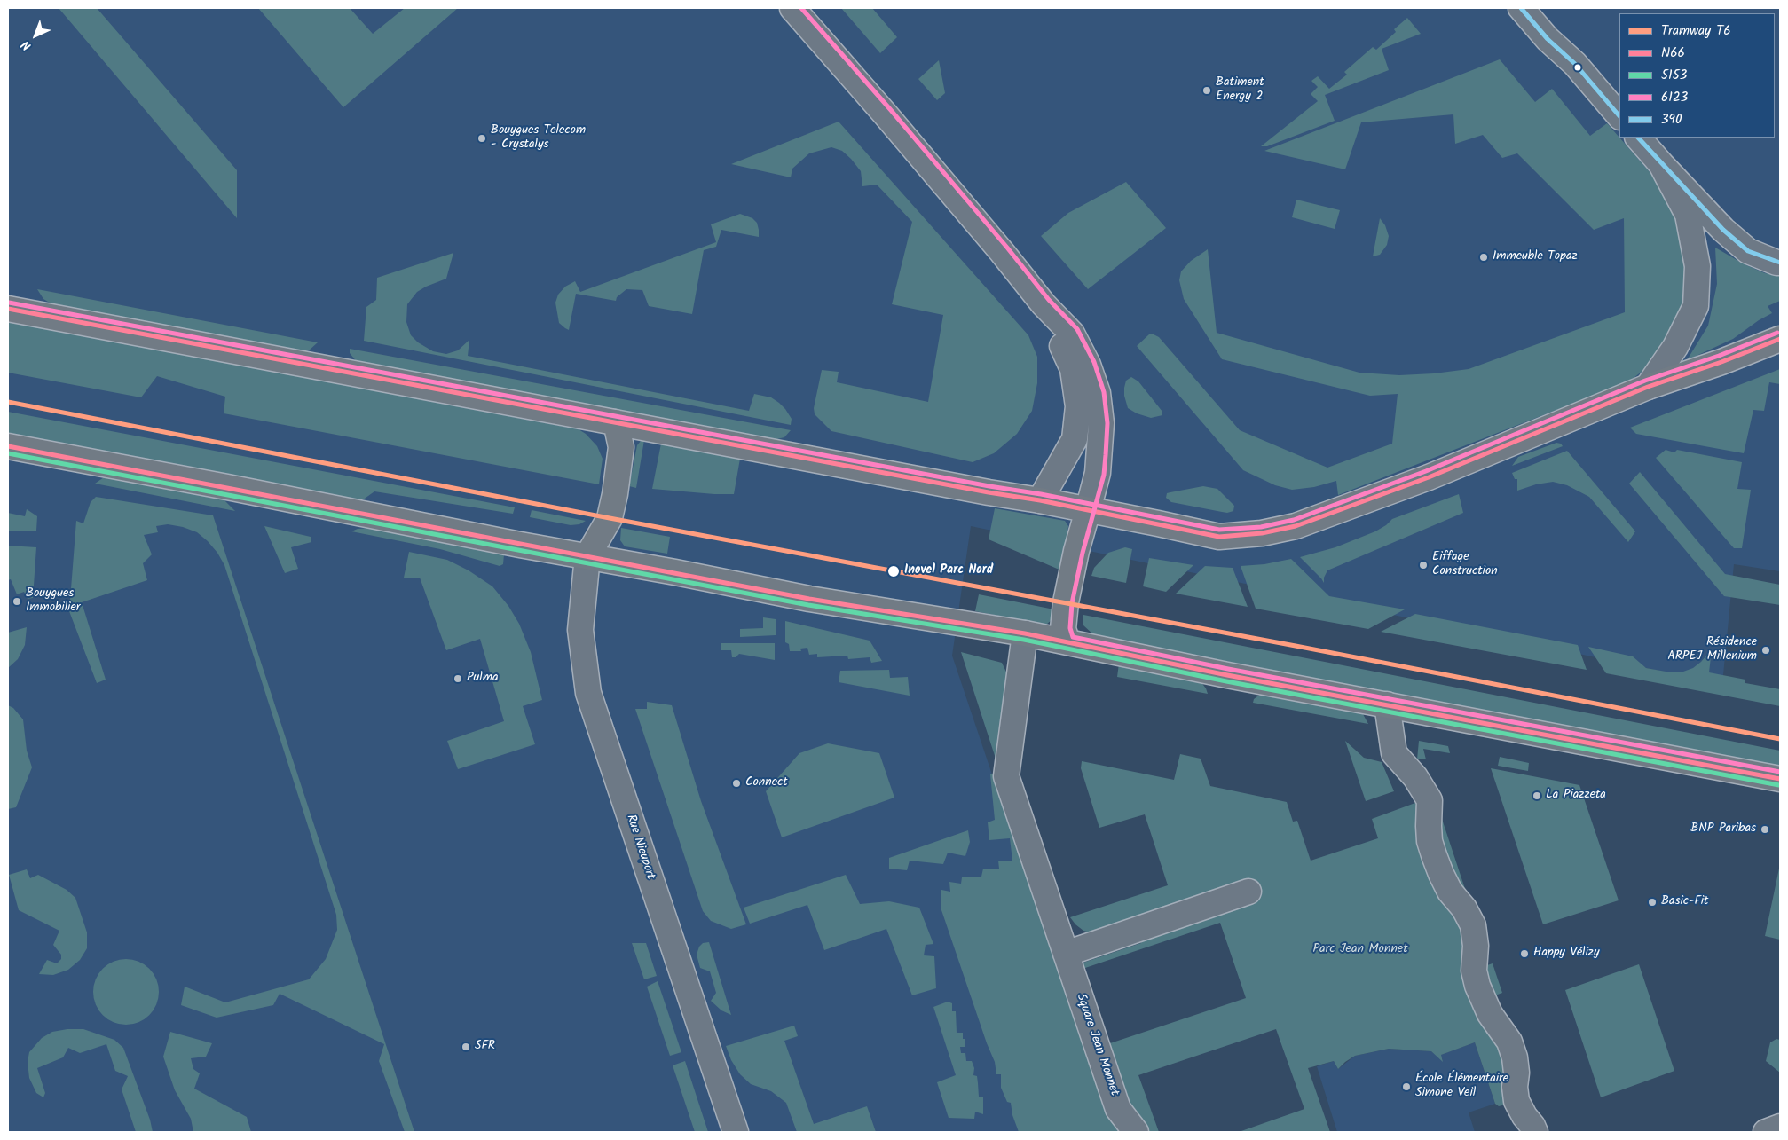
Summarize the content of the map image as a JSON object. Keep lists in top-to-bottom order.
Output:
{
  "streets": {
    "street": ["Rue Nieuport", "Square Jean Monnet"]
  },
  "parks": ["Parc Jean Monnet"],
  "places": [
    "Batiment Energy 2",
    "Bouygues Telecom - Crystalys",
    "Immeuble Topaz",
    "Eiffage Construction",
    "Inovel Parc Nord",
    "Bouygues Immobilier",
    "Résidence ARPEJ Millenium",
    "Pulma",
    "Connect",
    "La Piazzeta",
    "BNP Paribas",
    "Basic-Fit",
    "Happy Vélizy",
    "SFR",
    "École Élémentaire Simone Veil"
  ],
  "lines": [
    "transit line 6123",
    "transit line 390",
    "transit line N66",
    "tram line T6",
    "transit line 5153"
  ],
  "legend": [
    "Tramway T6",
    "N66",
    "5153",
    "6123",
    "390"
  ],
  "north": "bottom left"
}
